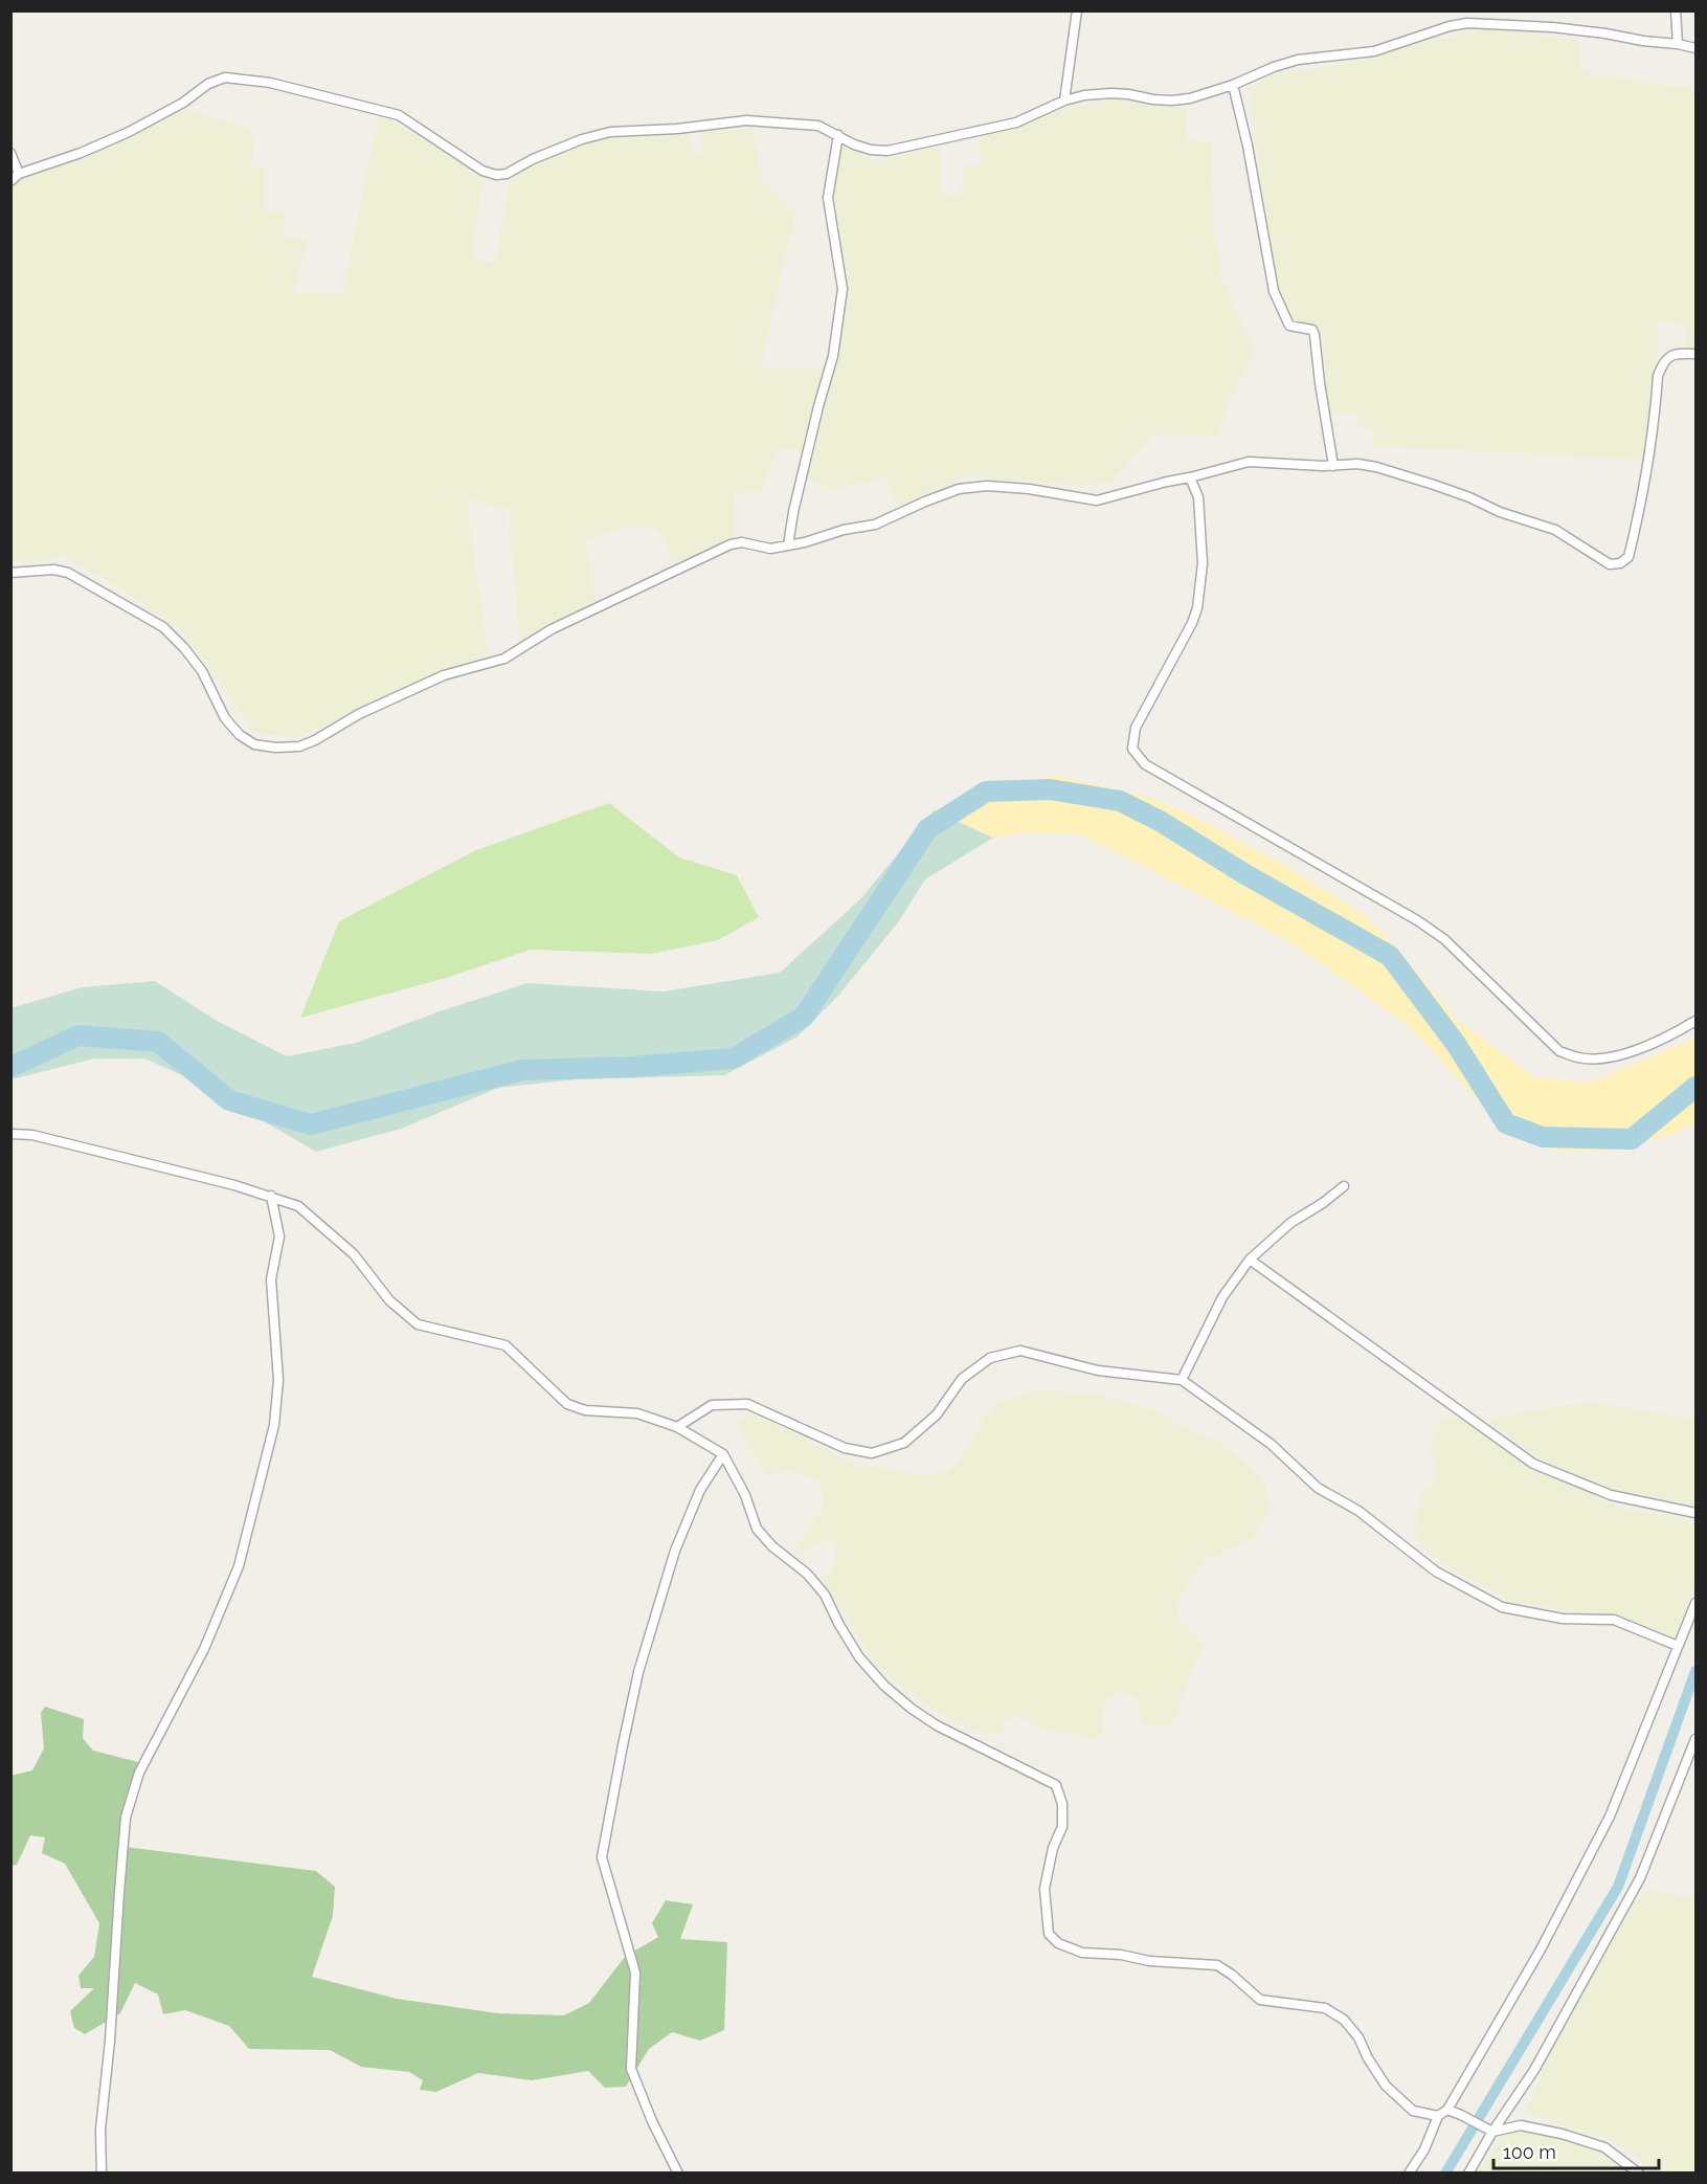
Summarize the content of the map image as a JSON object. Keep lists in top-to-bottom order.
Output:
{
  "scale_bar": "100 m"
}
